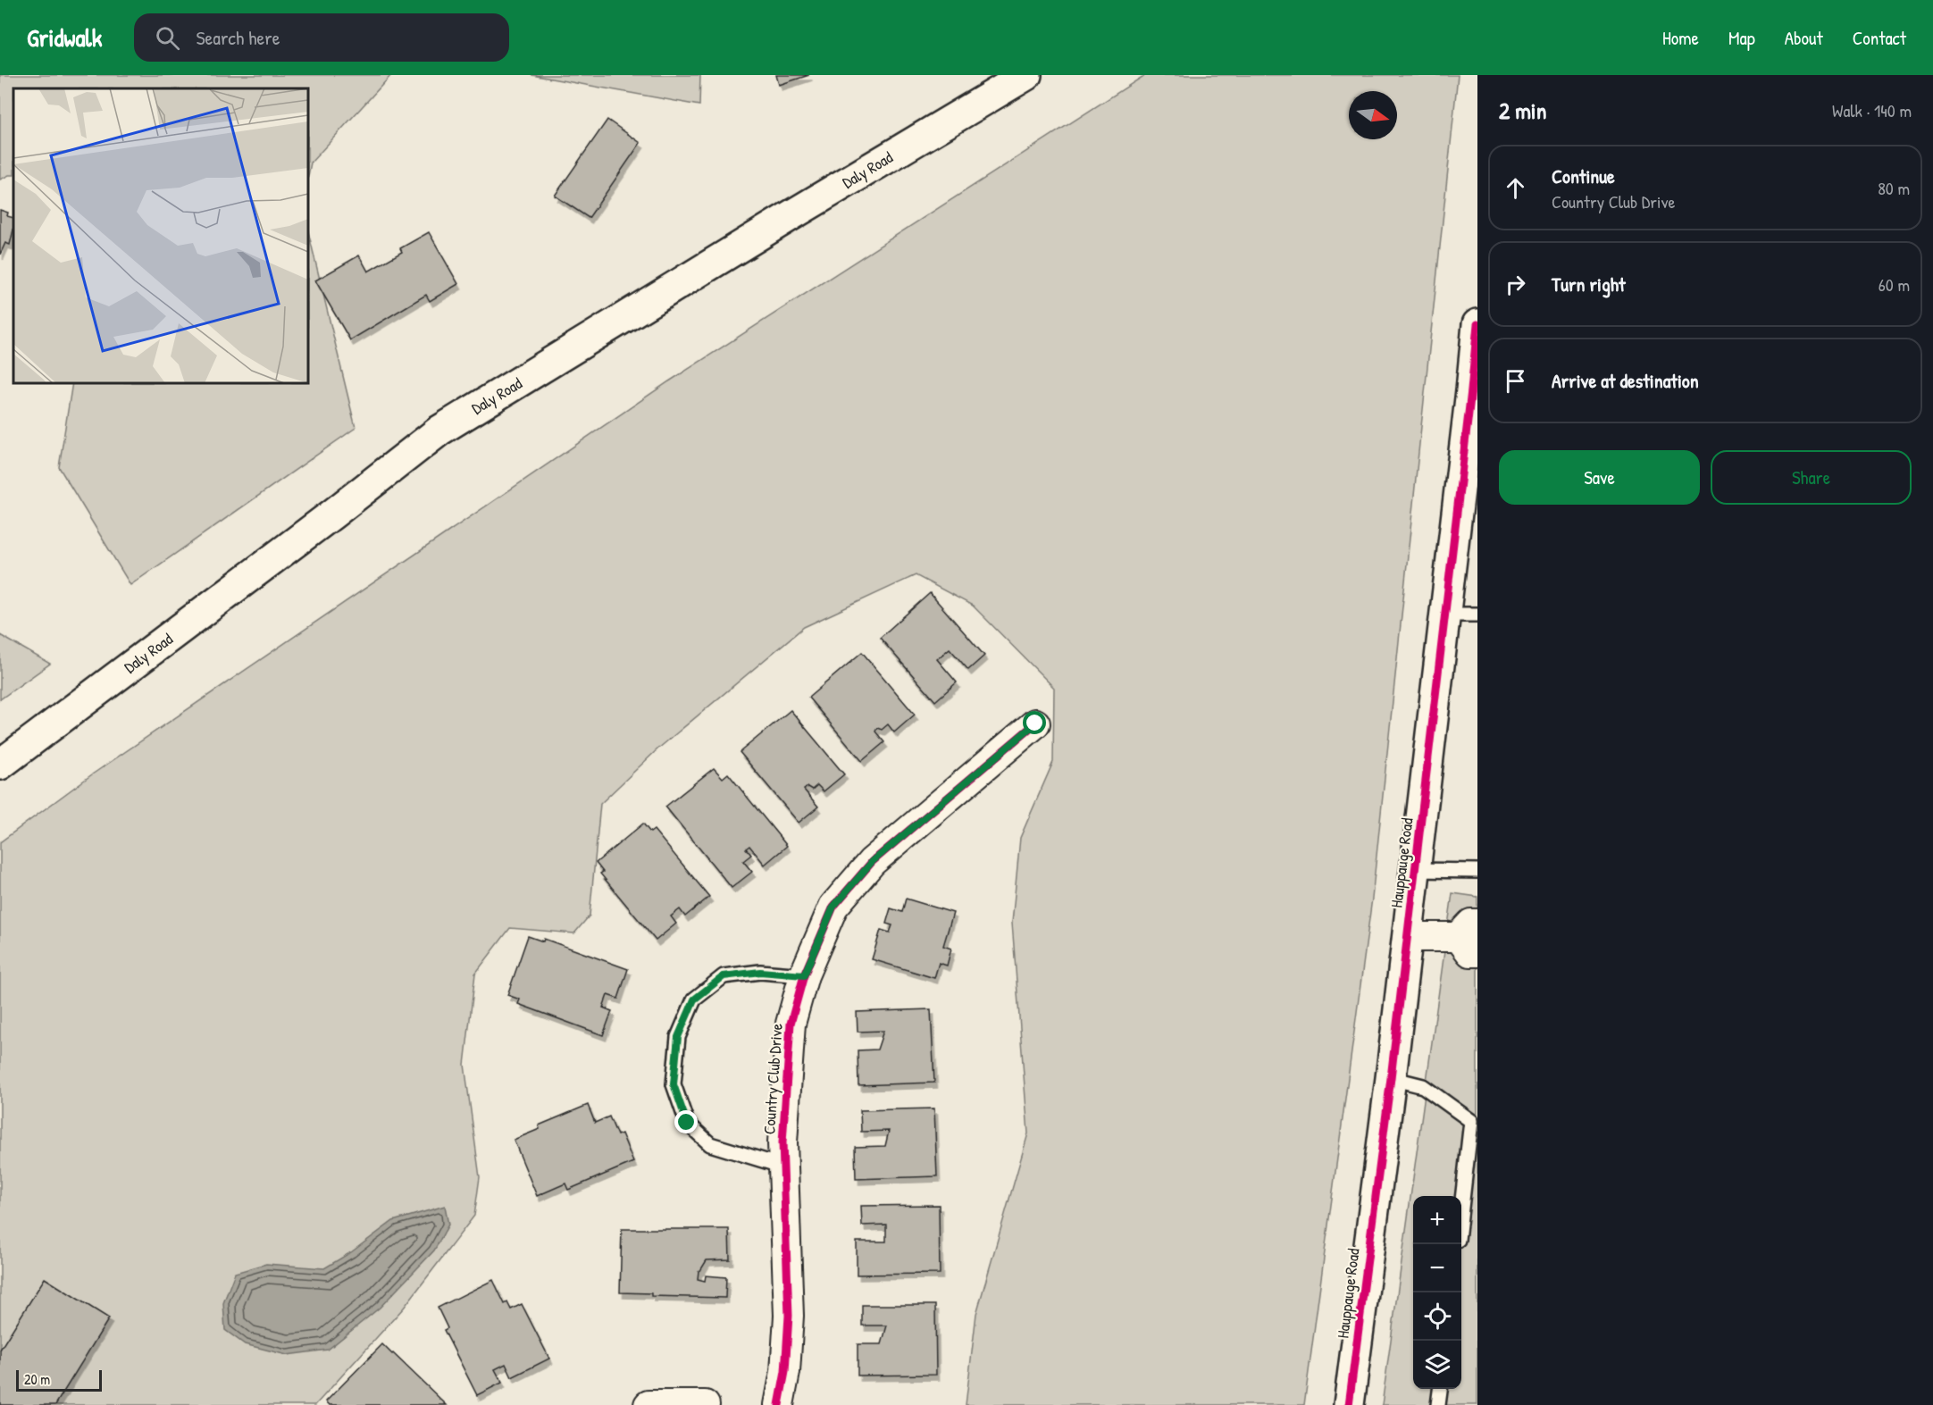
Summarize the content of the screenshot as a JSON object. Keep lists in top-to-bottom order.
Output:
{
  "streets": {
    "main road": ["Daly Road", "Hauppauge Road"],
    "street": ["Country Club Drive"]
  },
  "scale_bar": "20 m",
  "north": "right",
  "page": {
    "header": "Gridwalk",
    "search": "Search here",
    "nav": [
      "Home",
      "Map",
      "About",
      "Contact"
    ],
    "heading": ["2 min", "Walk · 140 m"],
    "list": [
      ["Continue", "Country Club Drive", "80 m"],
      ["Turn right", "60 m"],
      "Arrive at destination"
    ],
    "buttons": ["Save", "Share"],
    "map_buttons": ["+", "−"],
    "scale": "20 m"
  }
}
